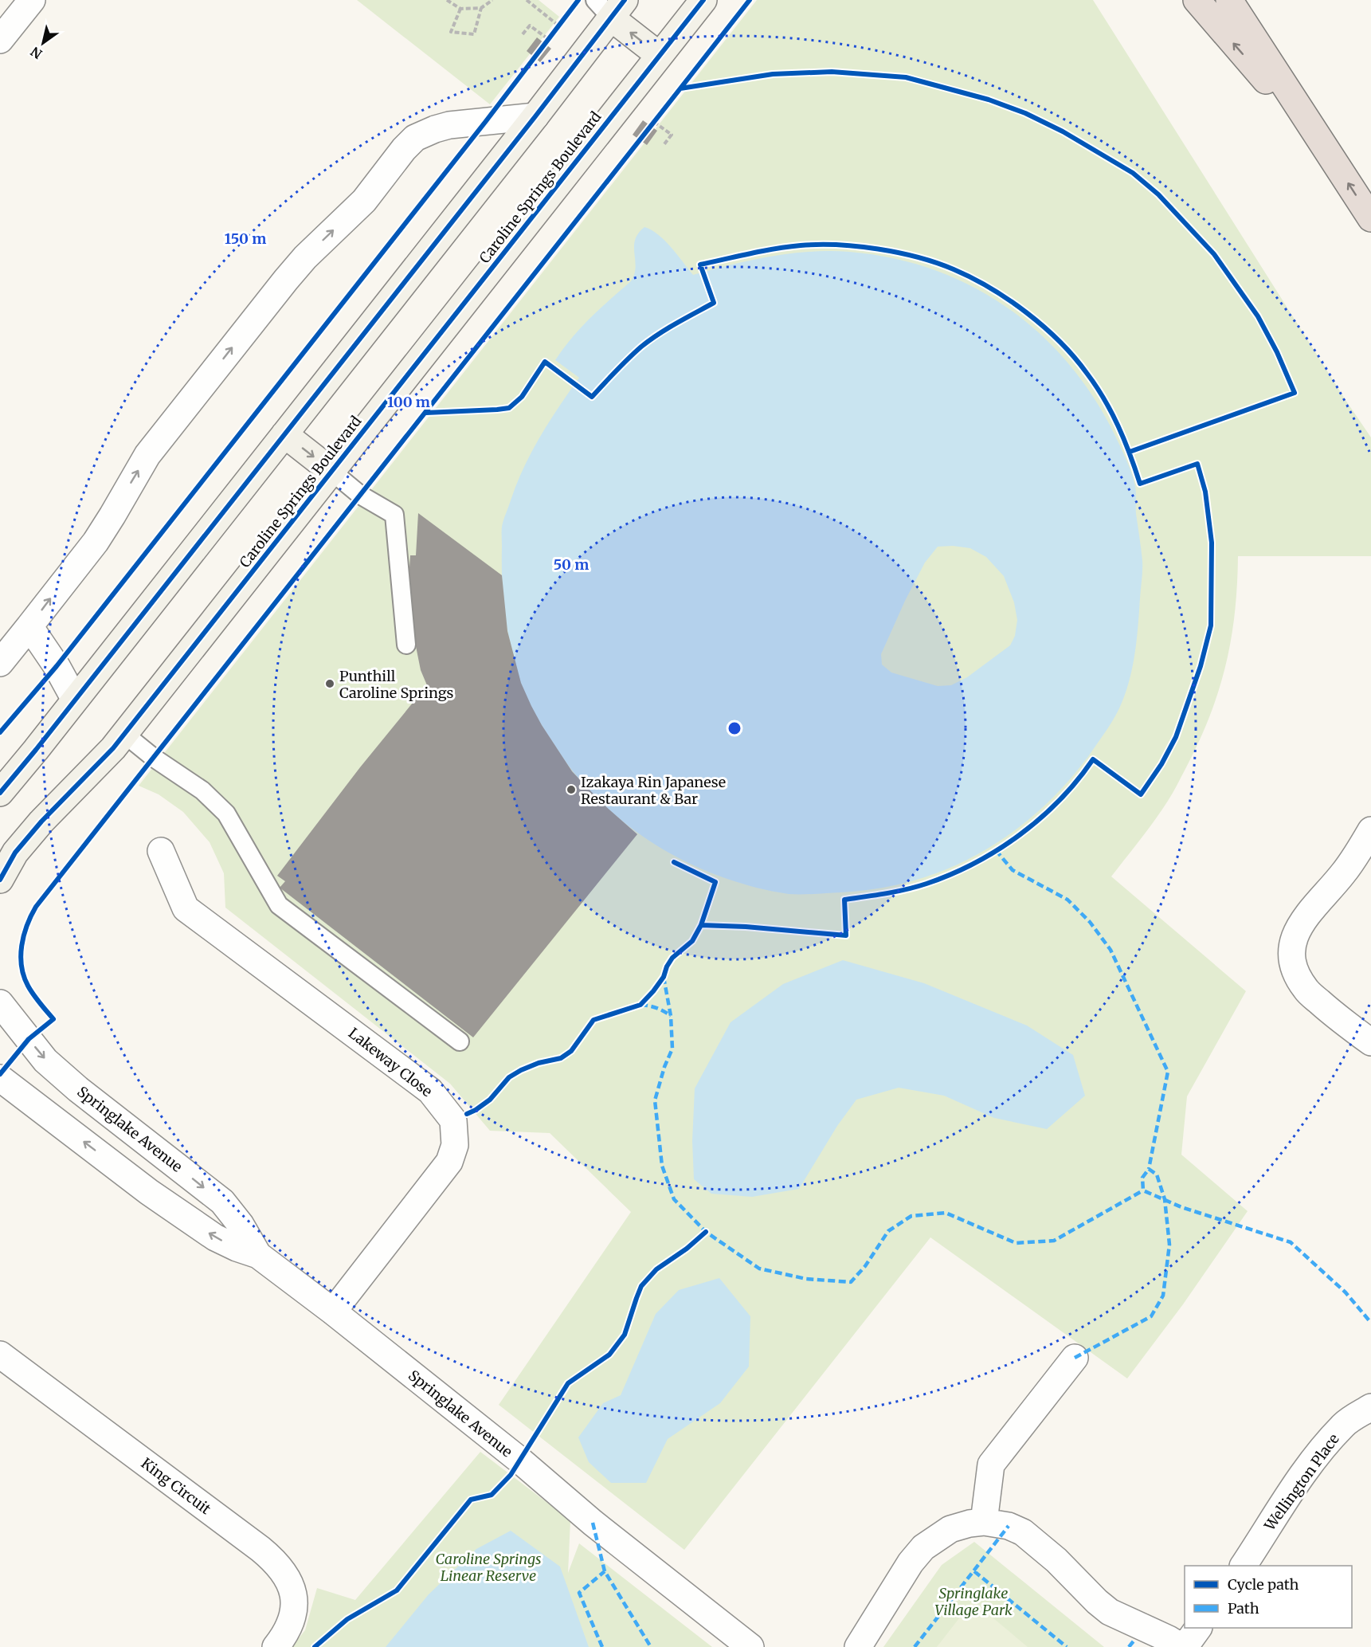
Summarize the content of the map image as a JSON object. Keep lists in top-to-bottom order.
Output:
{
  "streets": {
    "main road": ["Caroline Springs Boulevard"],
    "street": [
      "Lakeway Close",
      "Springlake Avenue",
      "Wellington Place",
      "King Circuit"
    ]
  },
  "crossings": [
    ["Lakeway Close", "Springlake Avenue"]
  ],
  "parks": ["Caroline Springs Linear Reserve", "Springlake Village Park"],
  "places": ["Punthill Caroline Springs", "Izakaya Rin Japanese Restaurant & Bar"],
  "legend": ["Cycle path", "Path"],
  "north": "bottom left",
  "rings": ["150 m", "100 m", "50 m"]
}
